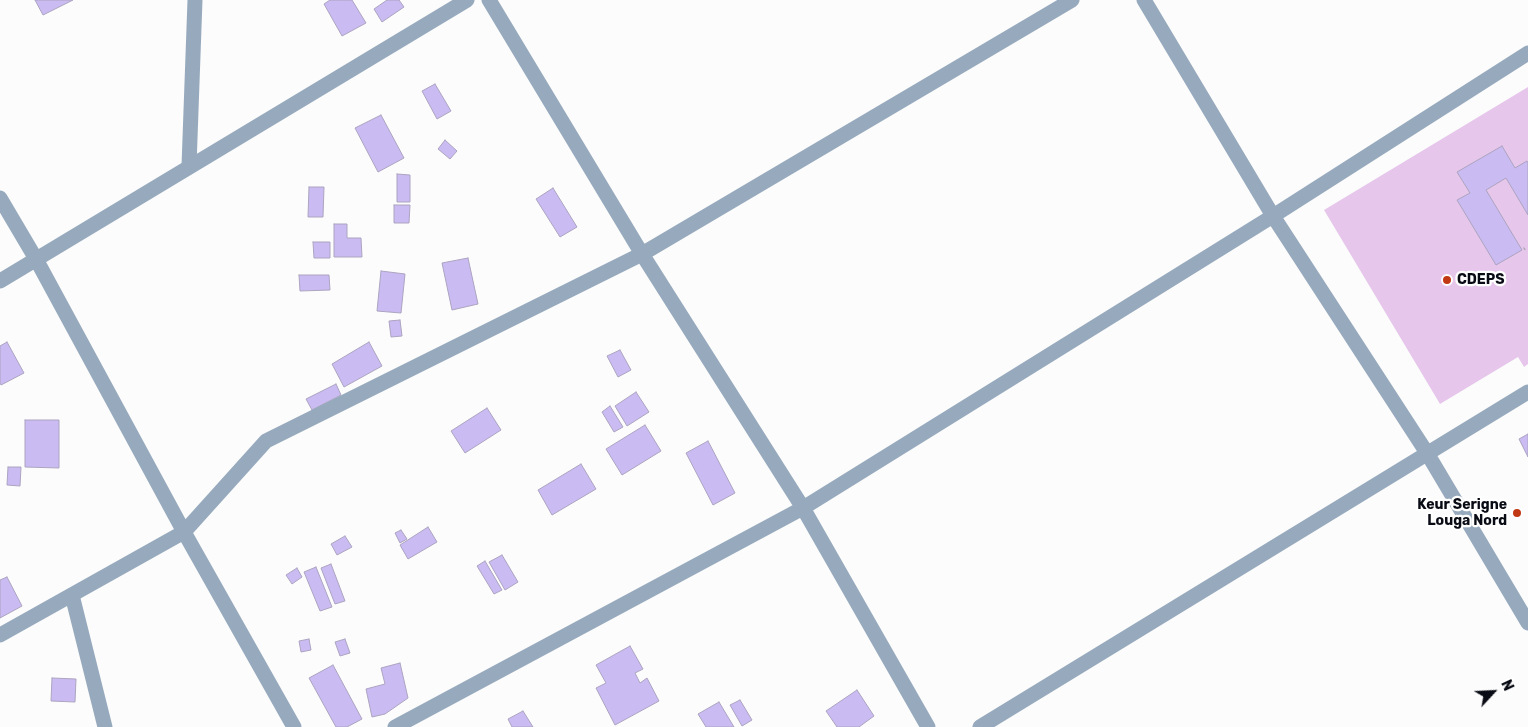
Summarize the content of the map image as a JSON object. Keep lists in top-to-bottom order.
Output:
{
  "places": ["CDEPS", "Keur Serigne Louga Nord"],
  "north": "top right"
}
